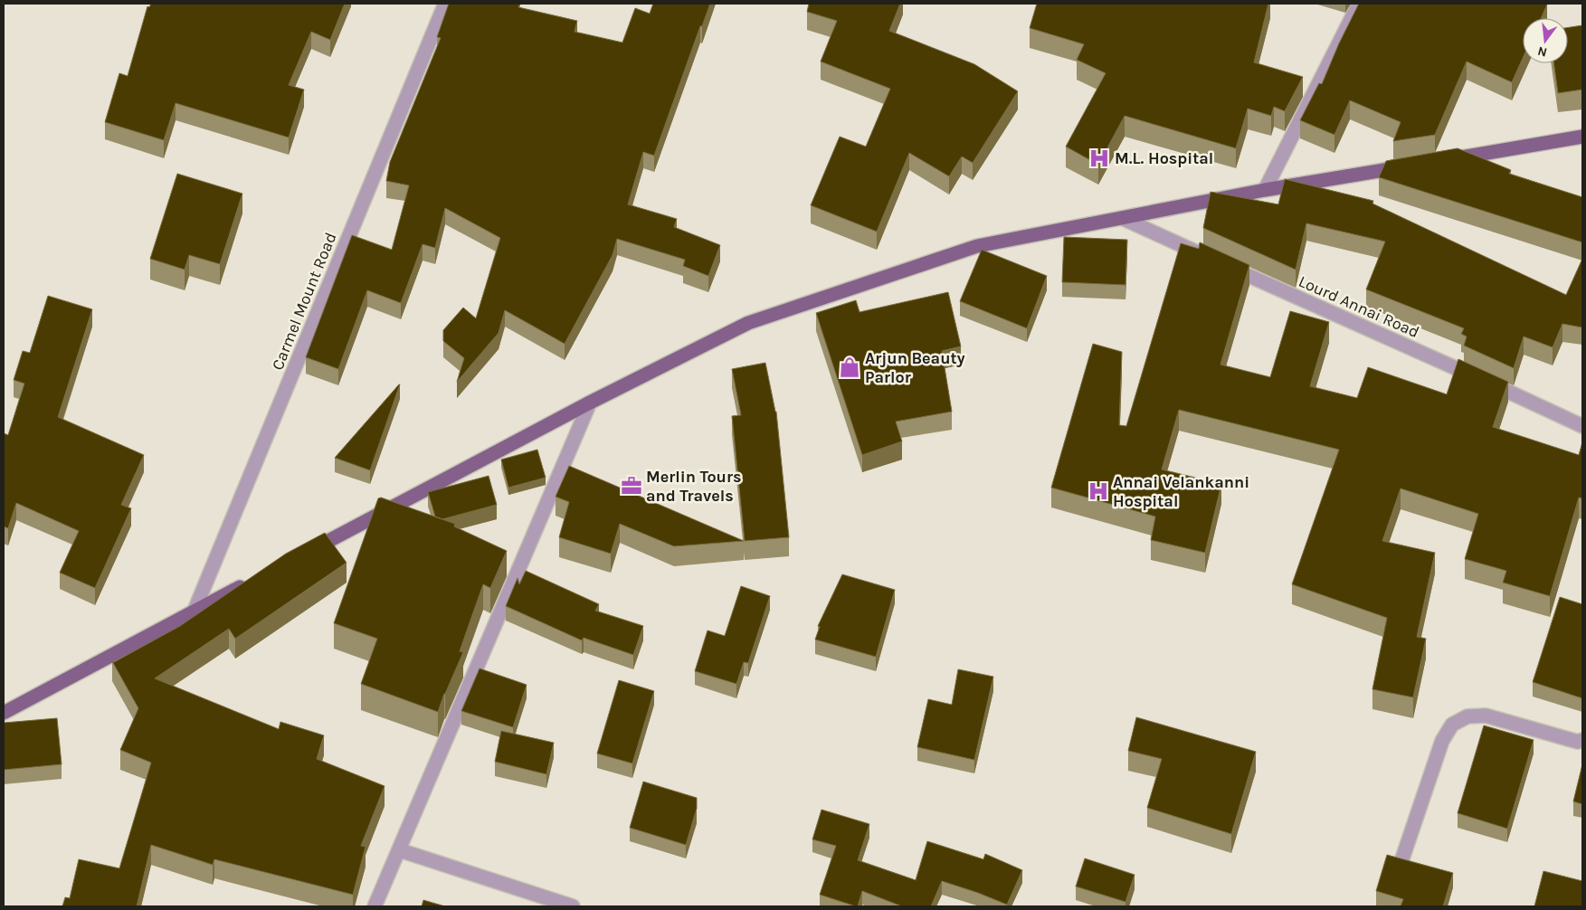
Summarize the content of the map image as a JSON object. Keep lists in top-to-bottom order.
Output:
{
  "streets": {
    "street": ["Carmel Mount Road", "Lourd Annai Road"]
  },
  "places": {
    "hospital": ["M.L. Hospital", "Annai Velankanni Hospital"],
    "shop": ["Arjun Beauty Parlor"],
    "office": ["Merlin Tours and Travels"]
  },
  "north": "bottom"
}
